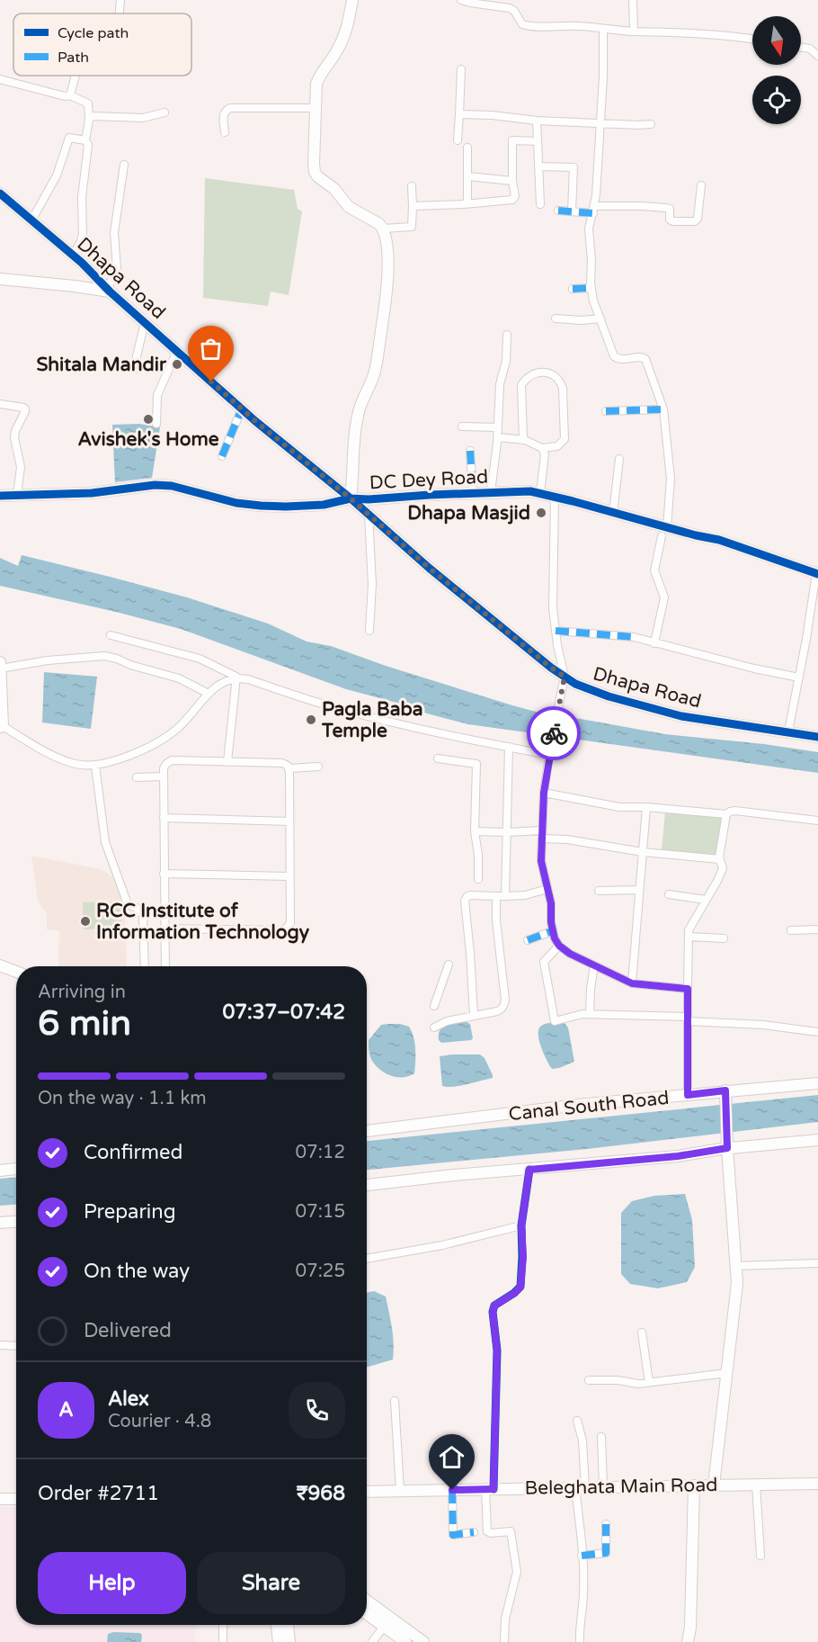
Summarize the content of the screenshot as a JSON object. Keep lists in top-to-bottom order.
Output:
{
  "streets": {
    "street": [
      "Dhapa Road",
      "DC Dey Road",
      "Canal South Road",
      "Beleghata Main Road"
    ]
  },
  "crossings": [
    ["Dhapa Road", "DC Dey Road"]
  ],
  "places": [
    "Shitala Mandir",
    "Avishek's Home",
    "Dhapa Masjid",
    "Pagla Baba Temple",
    "RCC Institute of Information Technology"
  ],
  "legend": ["Cycle path", "Path"],
  "north": "bottom",
  "page": {
    "heading": ["6 min", "Arriving in", "07:37–07:42"],
    "panel": [
      "Alex",
      "Courier · 4.8",
      "Order #2711",
      "₹968"
    ],
    "bar": "On the way · 1.1 km",
    "list": [
      ["Confirmed", "07:12"],
      ["Preparing", "07:15"],
      ["On the way", "07:25"],
      "Delivered"
    ],
    "round": "A",
    "buttons": ["Help", "Share"]
  }
}
